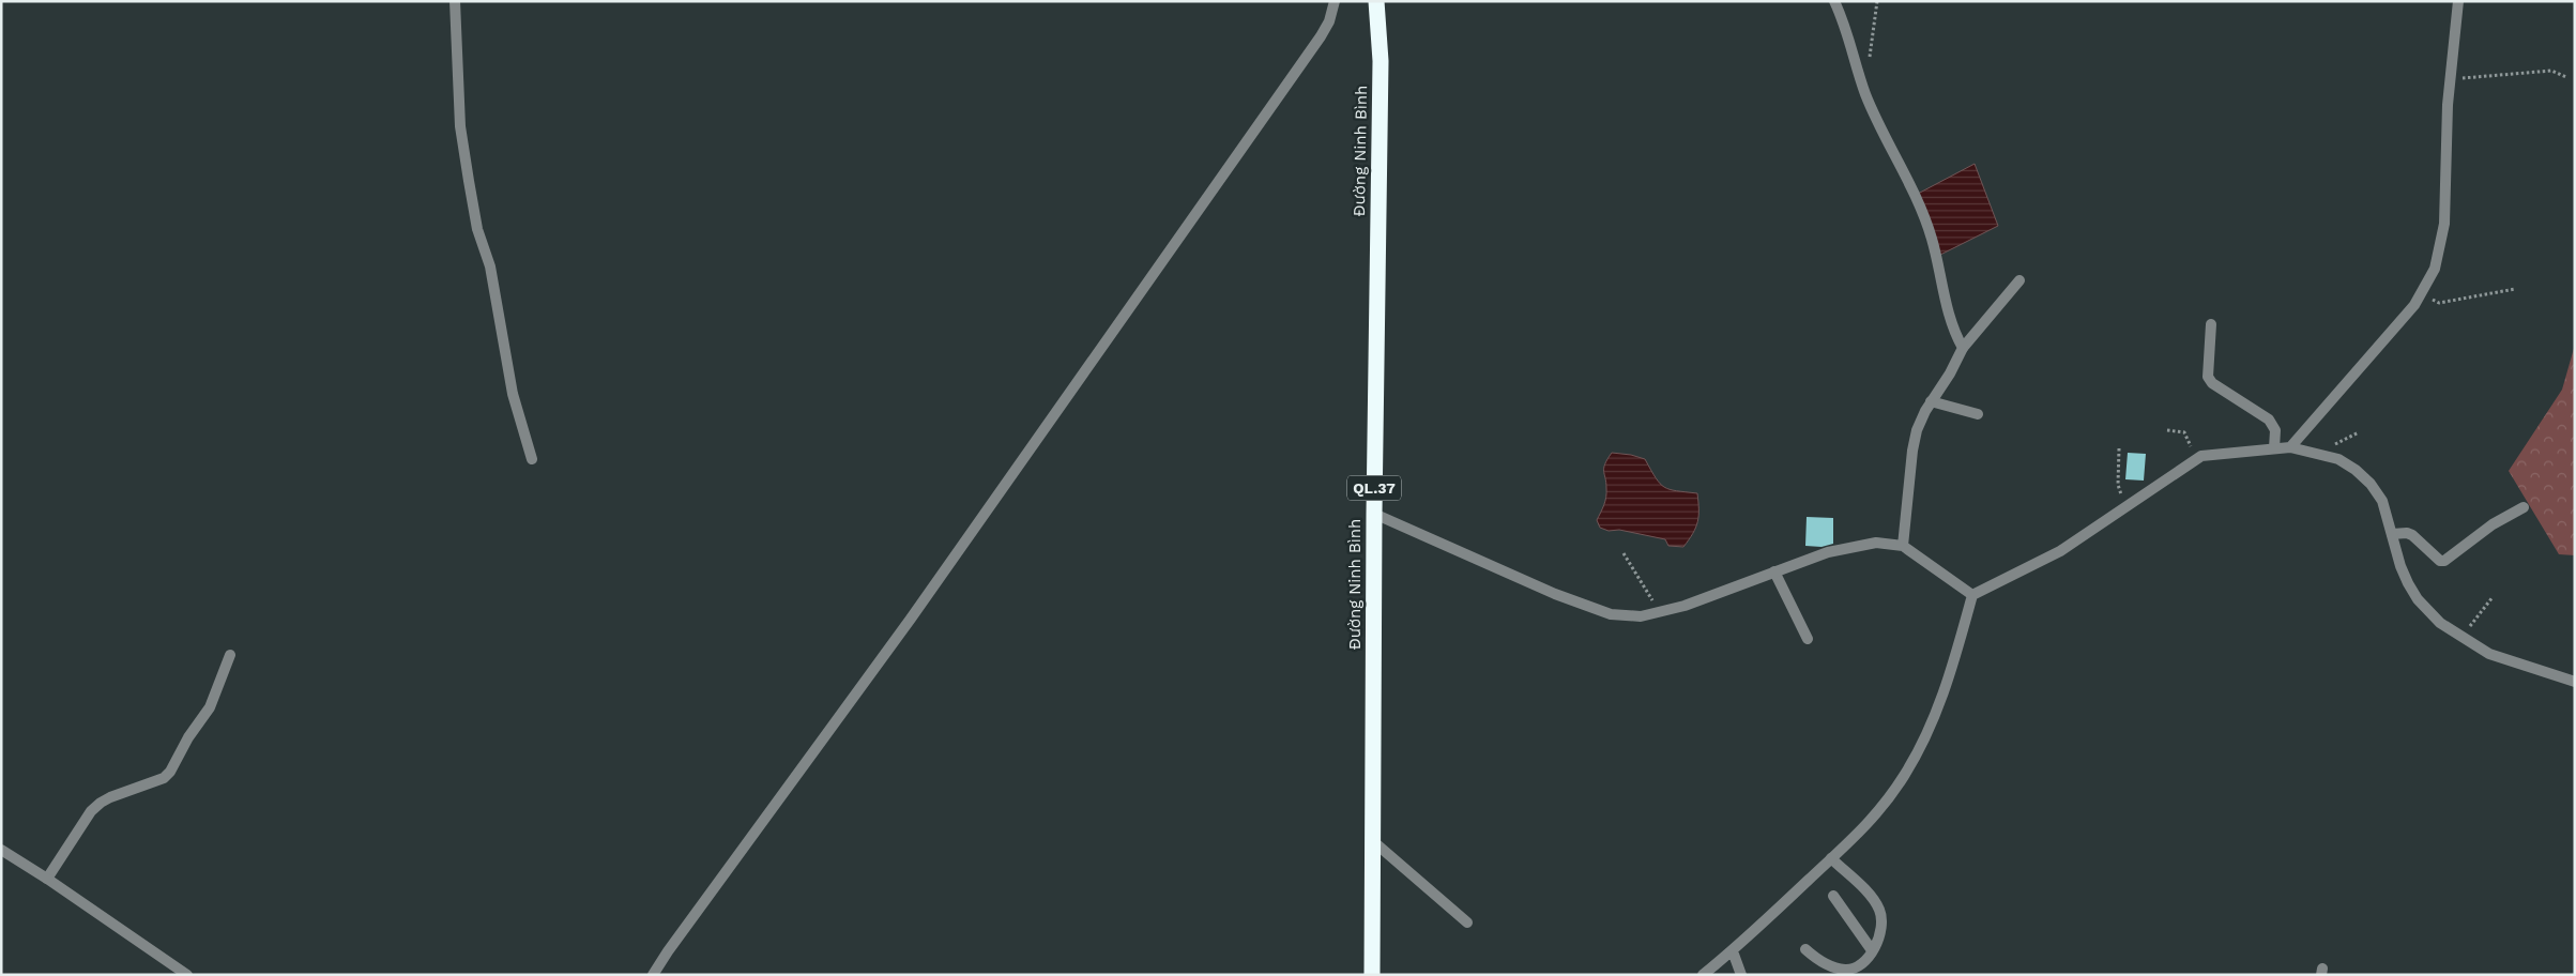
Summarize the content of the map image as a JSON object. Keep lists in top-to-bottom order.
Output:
{
  "streets": {
    "highway": ["Đường Ninh Bình", "QL.37"]
  }
}
